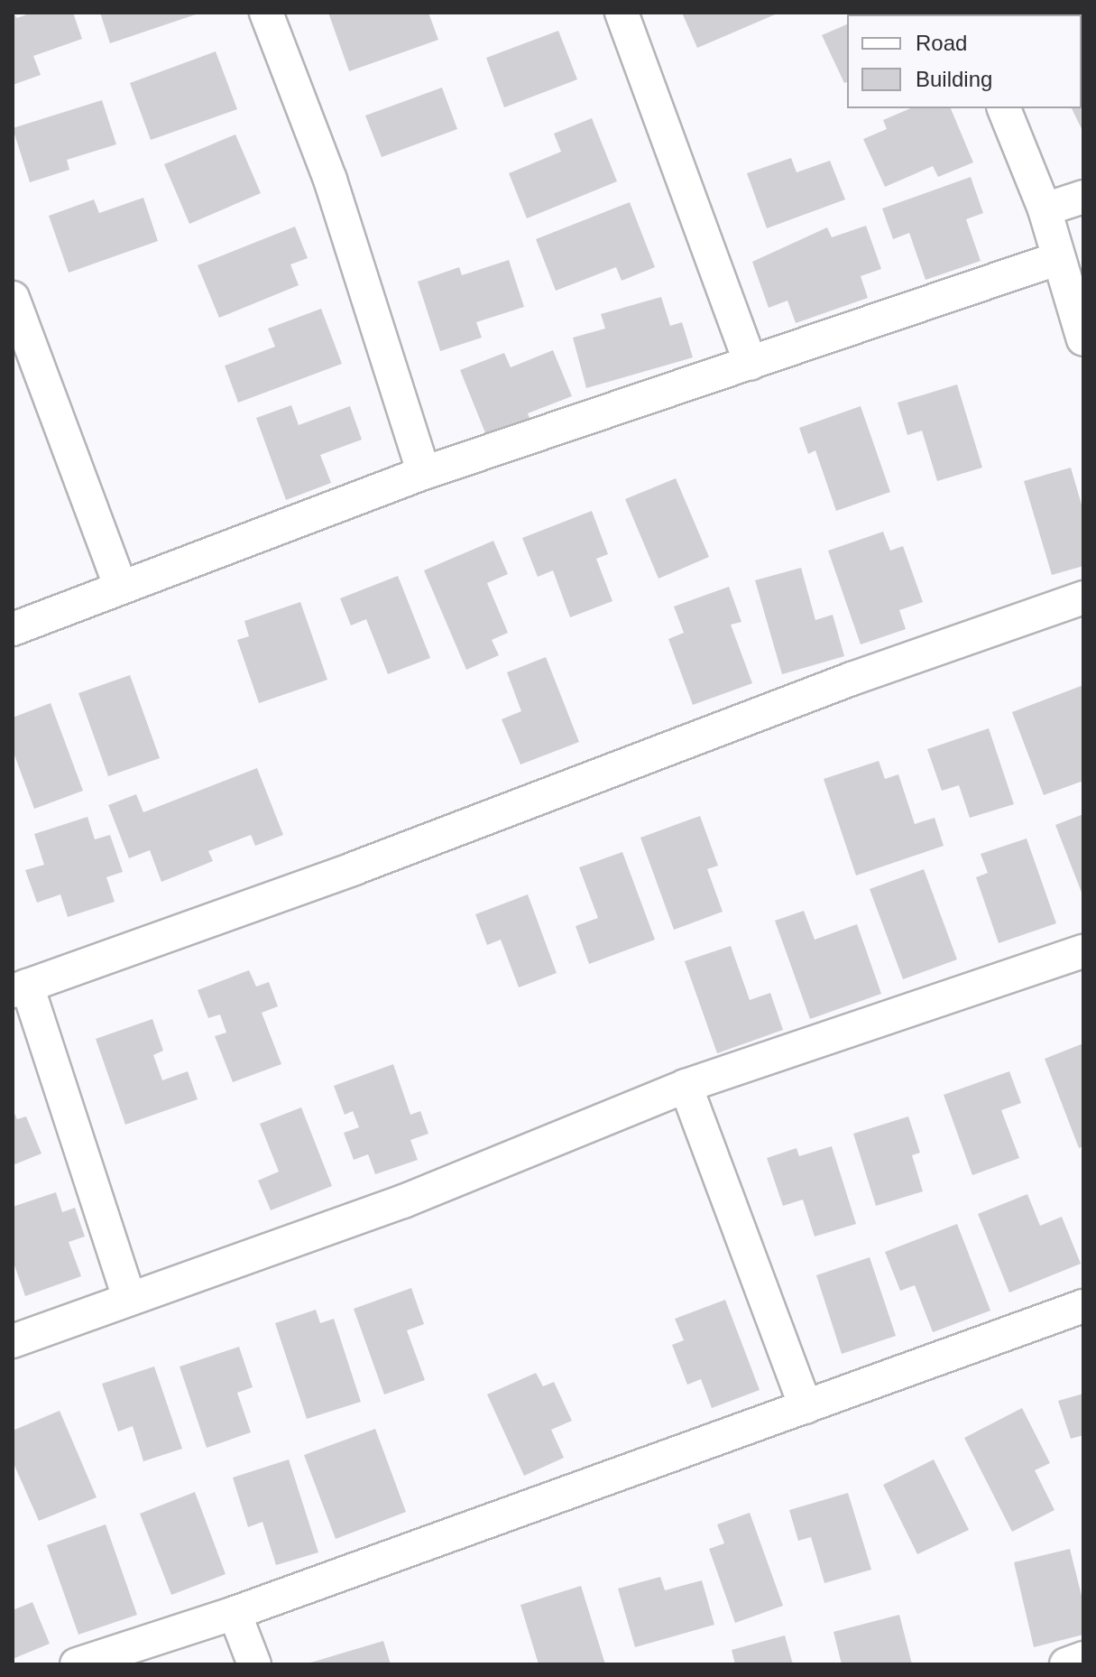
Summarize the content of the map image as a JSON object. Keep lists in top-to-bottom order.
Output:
{
  "legend": ["Road", "Building"]
}
